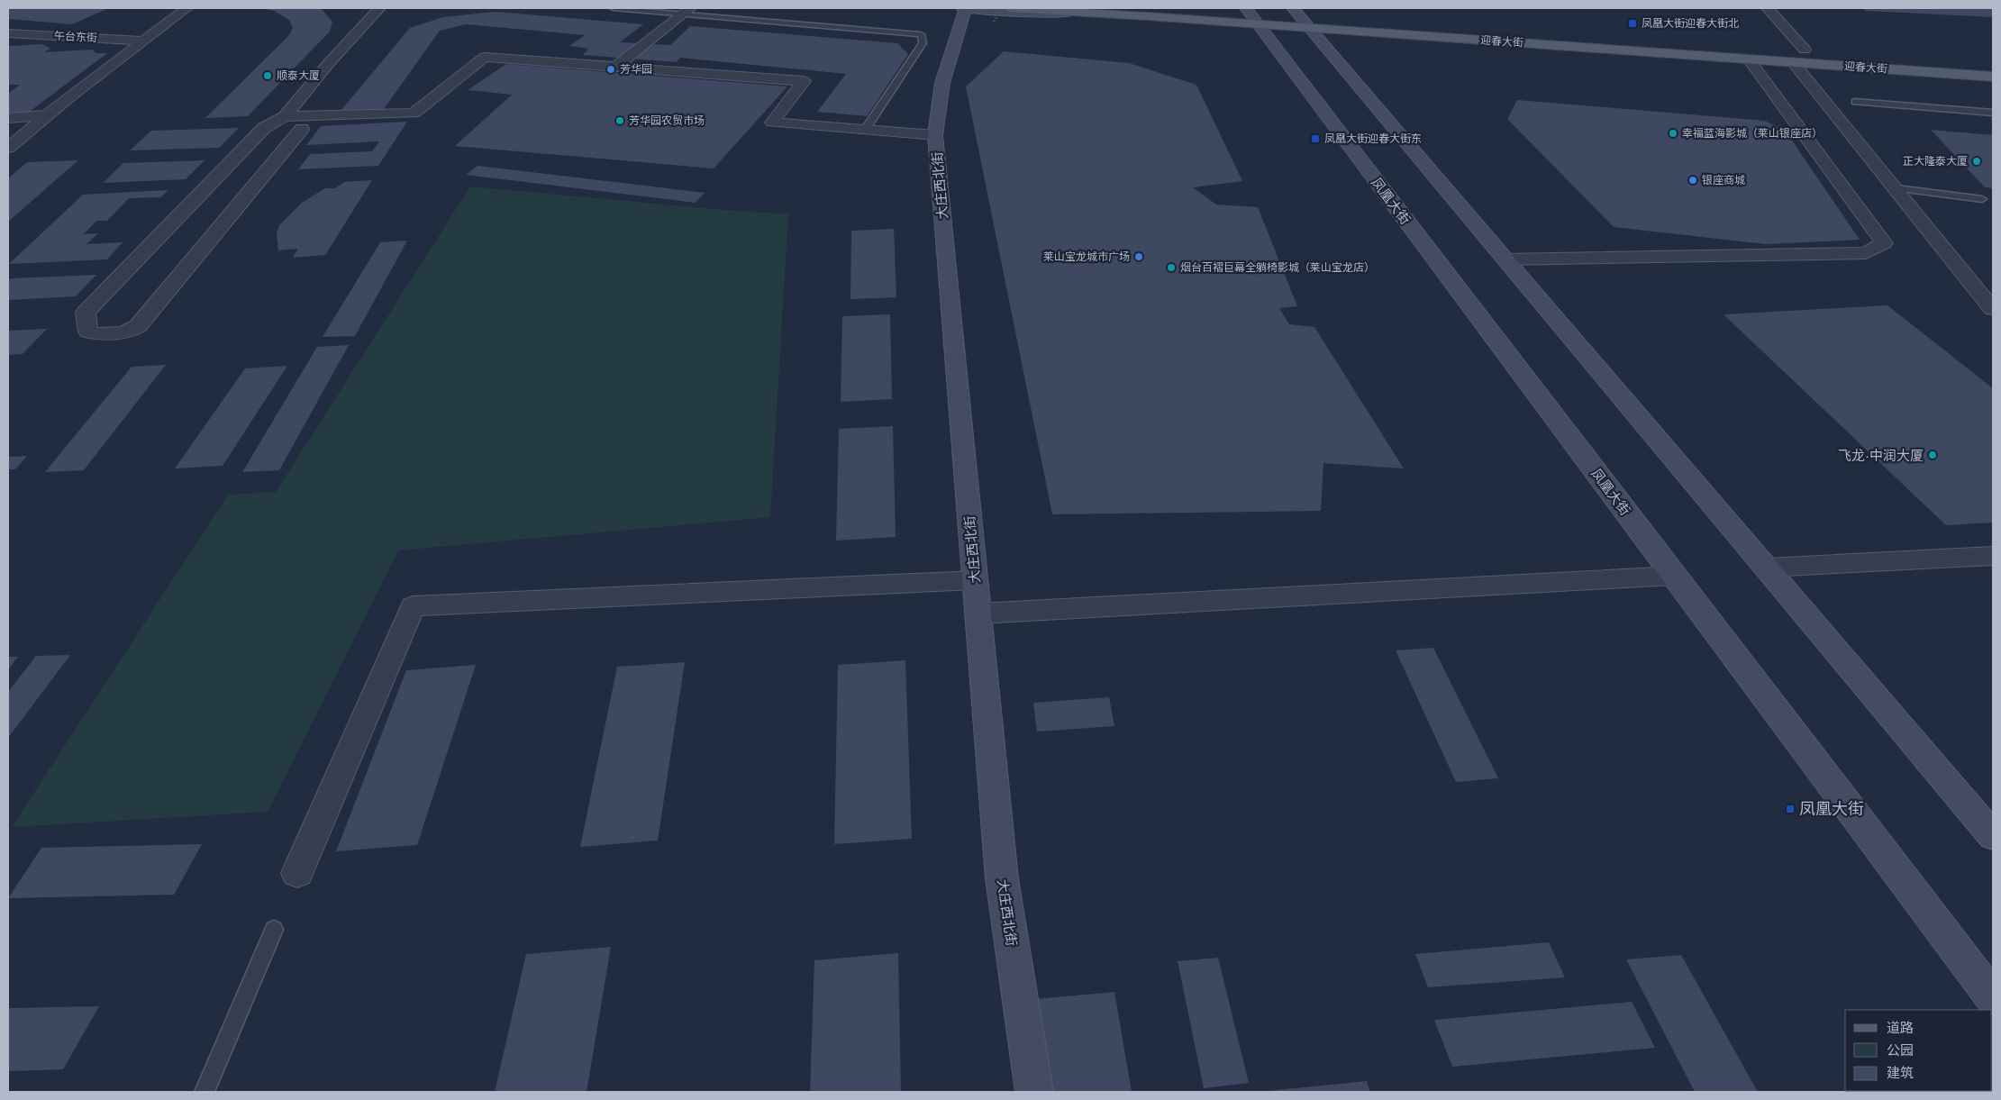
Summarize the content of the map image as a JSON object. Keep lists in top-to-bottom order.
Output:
{
  "streets": {
    "main road": ["迎春大街", "大庄西北街", "凤凰大街"],
    "street": ["午台东街"]
  },
  "crossings": [
    ["迎春大街", "凤凰大街"]
  ],
  "places": {
    "transit": ["凤凰大街迎春大街北", "凤凰大街迎春大街东", "凤凰大街"],
    "other": [
      "芳华园",
      "顺泰大厦",
      "芳华园农贸市场",
      "幸福蓝海影城（莱山银座店）",
      "正大隆泰大厦",
      "银座商城",
      "莱山宝龙城市广场",
      "烟台百褶巨幕全躺椅影城（莱山宝龙店）",
      "飞龙·中润大厦"
    ]
  },
  "legend": ["道路", "公园", "建筑"]
}
